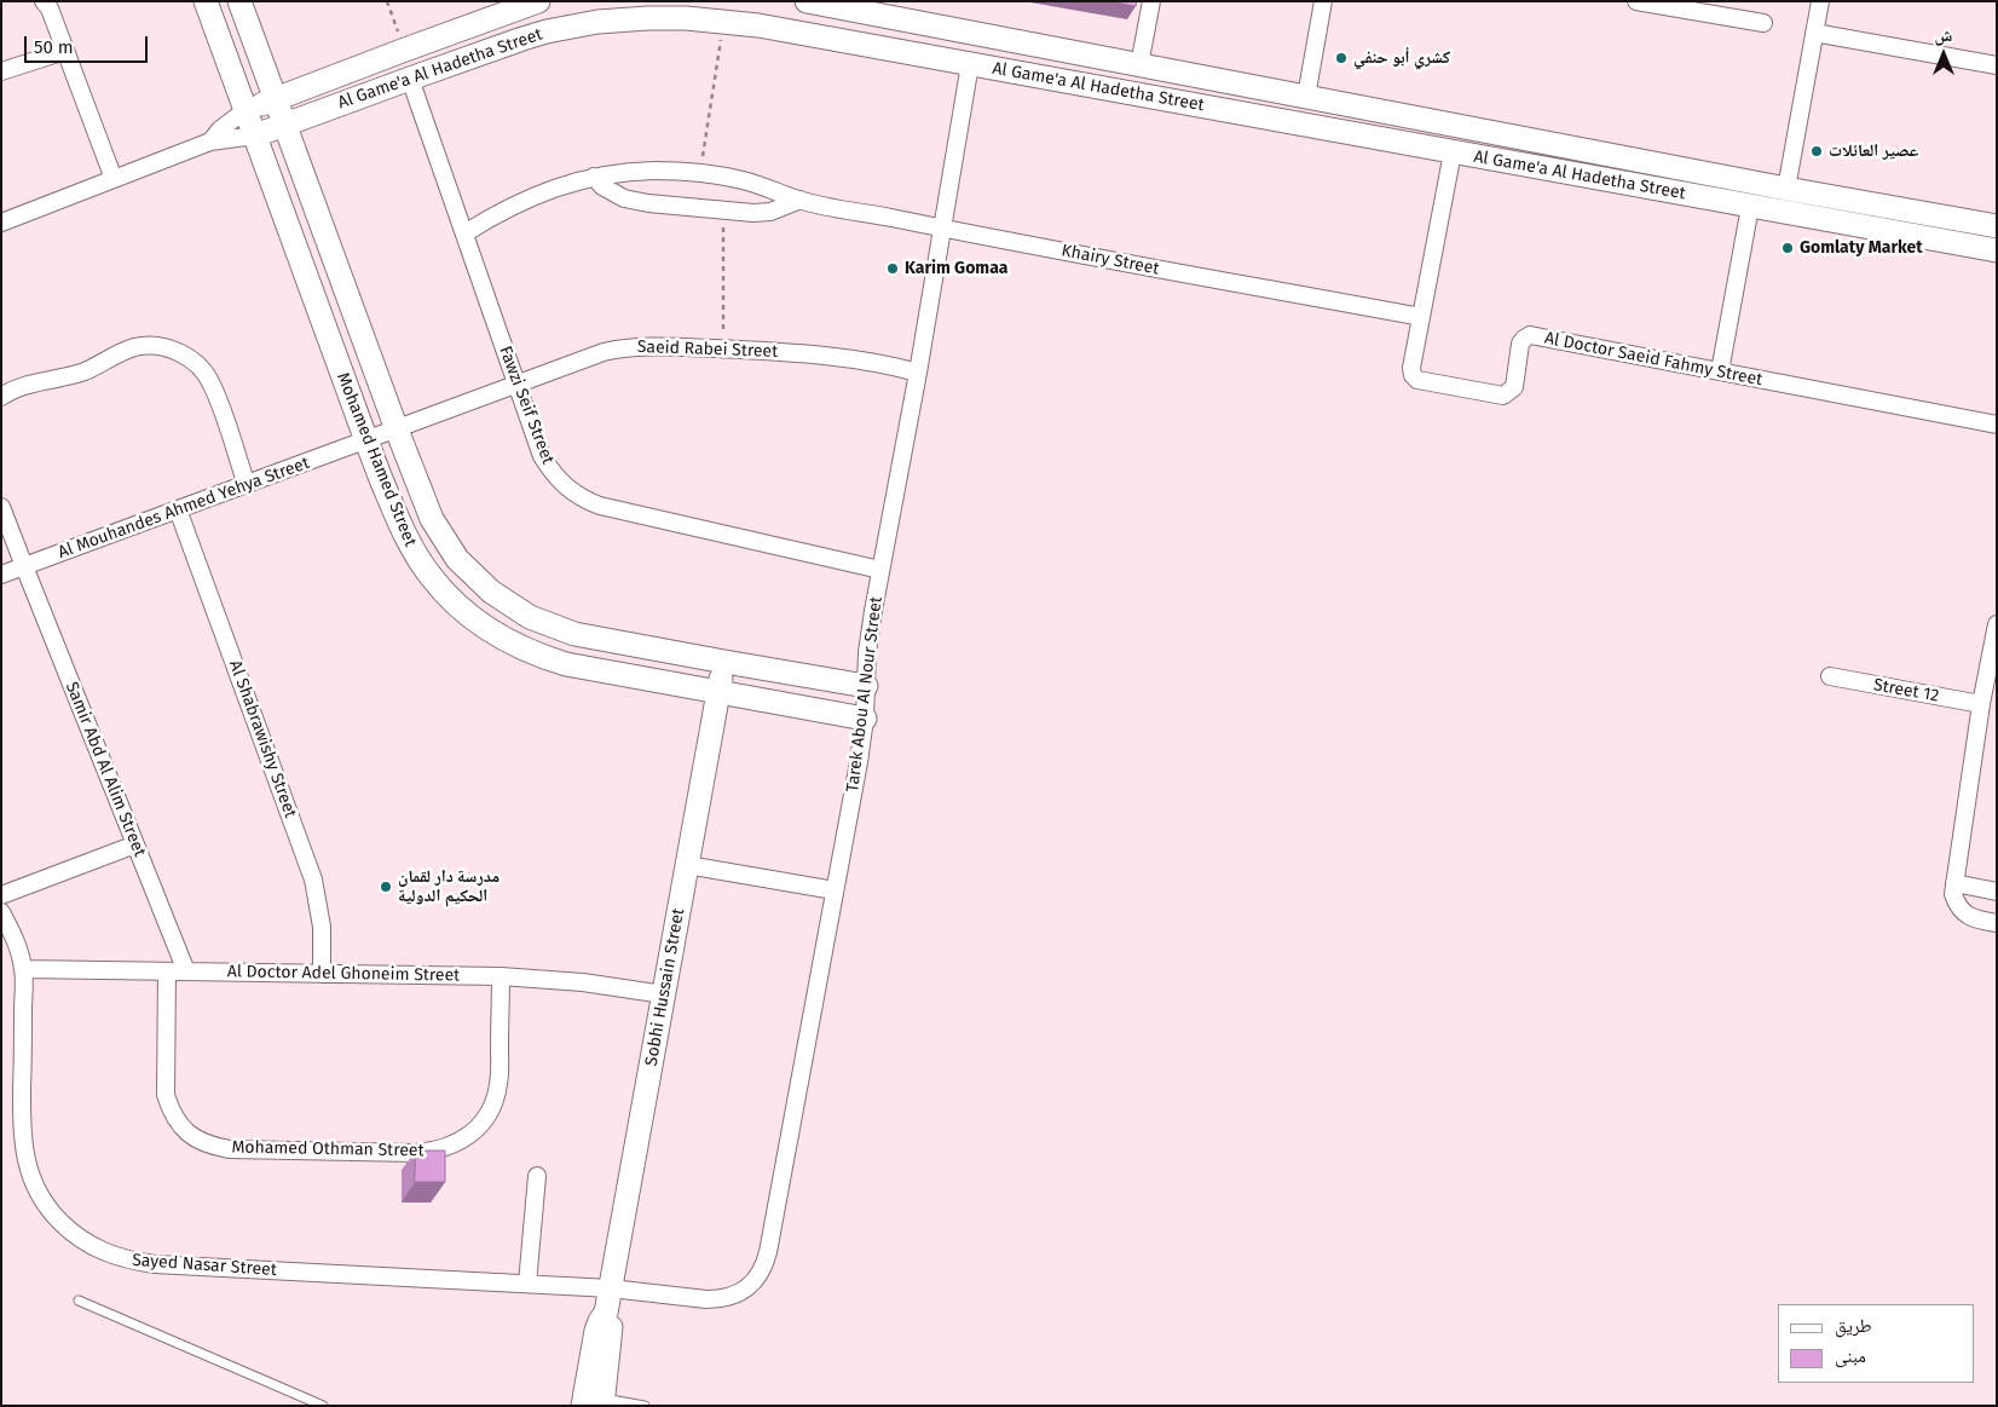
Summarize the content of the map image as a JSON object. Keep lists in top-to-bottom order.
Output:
{
  "streets": {
    "street": [
      "Al Game'a Al Hadetha Street",
      "Khairy Street",
      "Saeid Rabei Street",
      "Al Doctor Saeid Fahmy Street",
      "Fawzi Seif Street",
      "Mohamed Hamed Street",
      "Al Mouhandes Ahmed Yehya Street",
      "Street 12",
      "Tarek Abou Al Nour Street",
      "Al Shabrawishy Street",
      "Samir Abd Al Alim Street",
      "Al Doctor Adel Ghoneim Street",
      "Sobhi Hussain Street",
      "Mohamed Othman Street",
      "Sayed Nasar Street"
    ]
  },
  "crossings": [
    ["Al Game'a Al Hadetha Street", "Fawzi Seif Street"],
    ["Al Game'a Al Hadetha Street", "Mohamed Hamed Street"],
    ["Al Game'a Al Hadetha Street", "Tarek Abou Al Nour Street"],
    ["Khairy Street", "Al Doctor Saeid Fahmy Street"],
    ["Khairy Street", "Fawzi Seif Street"],
    ["Khairy Street", "Tarek Abou Al Nour Street"],
    ["Saeid Rabei Street", "Fawzi Seif Street"],
    ["Saeid Rabei Street", "Mohamed Hamed Street"],
    ["Saeid Rabei Street", "Al Mouhandes Ahmed Yehya Street"],
    ["Saeid Rabei Street", "Tarek Abou Al Nour Street"],
    ["Fawzi Seif Street", "Tarek Abou Al Nour Street"],
    ["Mohamed Hamed Street", "Al Mouhandes Ahmed Yehya Street"],
    ["Mohamed Hamed Street", "Tarek Abou Al Nour Street"],
    ["Mohamed Hamed Street", "Sobhi Hussain Street"],
    ["Al Mouhandes Ahmed Yehya Street", "Al Shabrawishy Street"],
    ["Al Mouhandes Ahmed Yehya Street", "Samir Abd Al Alim Street"],
    ["Tarek Abou Al Nour Street", "Sobhi Hussain Street"],
    ["Tarek Abou Al Nour Street", "Sayed Nasar Street"],
    ["Al Shabrawishy Street", "Al Doctor Adel Ghoneim Street"],
    ["Samir Abd Al Alim Street", "Al Doctor Adel Ghoneim Street"],
    ["Al Doctor Adel Ghoneim Street", "Sobhi Hussain Street"],
    ["Al Doctor Adel Ghoneim Street", "Mohamed Othman Street"],
    ["Al Doctor Adel Ghoneim Street", "Sayed Nasar Street"],
    ["Sobhi Hussain Street", "Sayed Nasar Street"]
  ],
  "places": [
    "كشري أبو حنفي",
    "عصير العائلات",
    "Gomlaty Market",
    "Karim Gomaa",
    "مدرسة دار لقمان الحكيم الدولية"
  ],
  "legend": ["طريق", "مبنى"],
  "scale_bar": "50 m",
  "north": "top"
}
